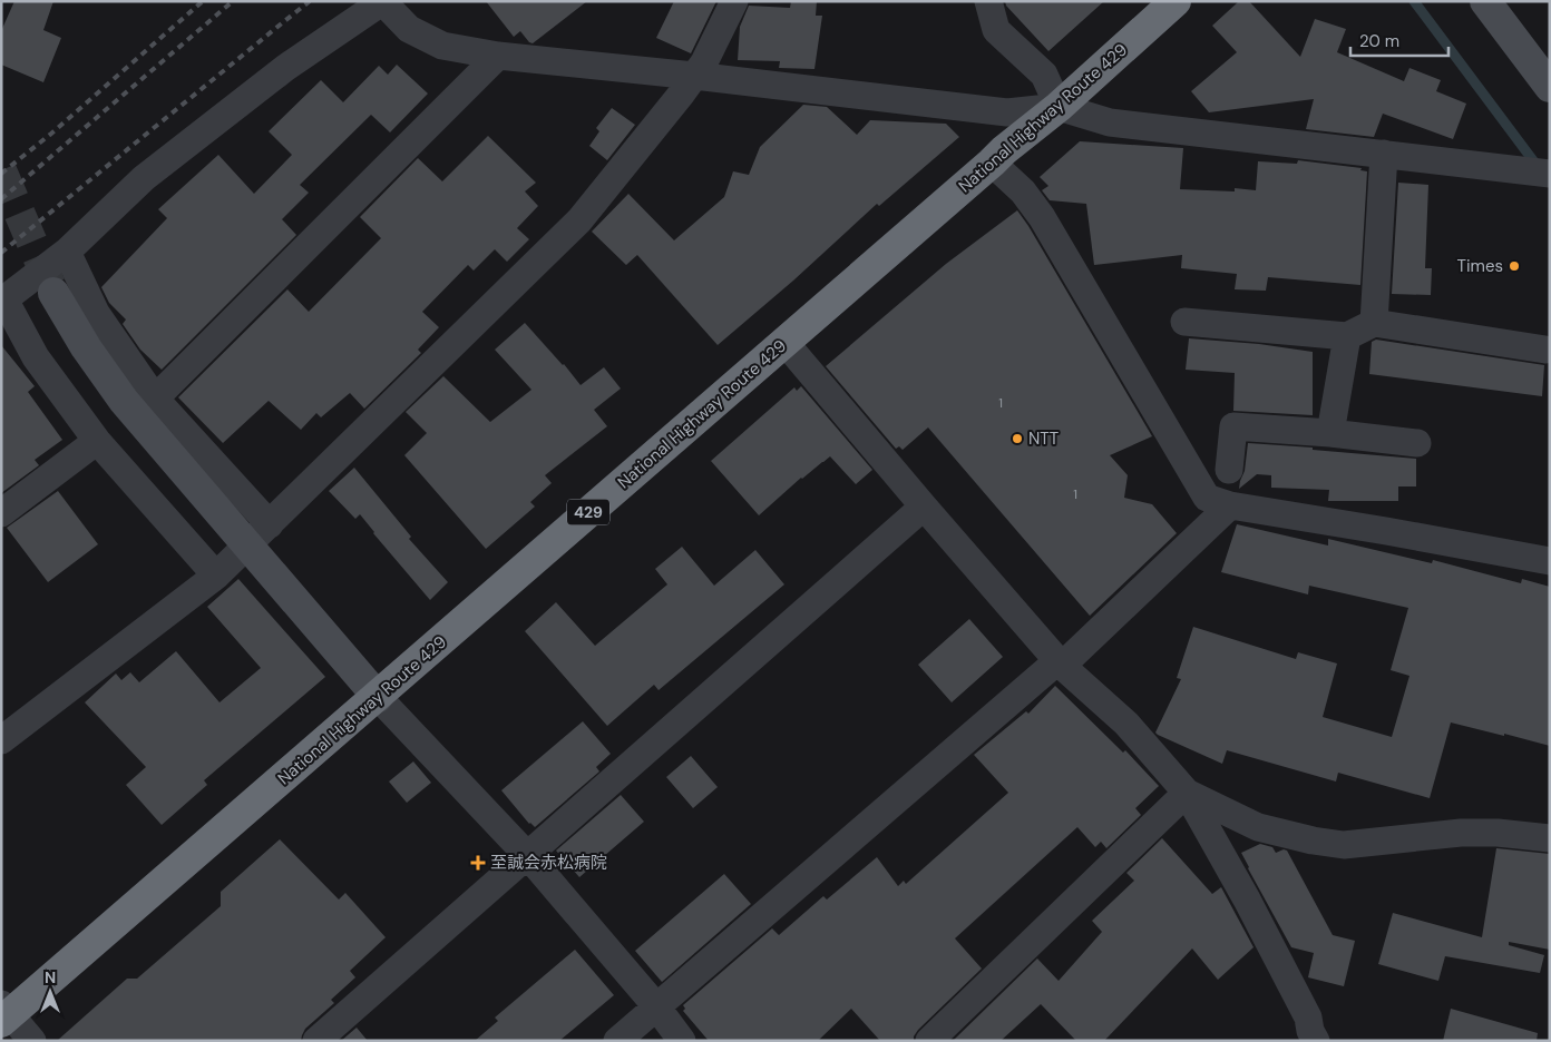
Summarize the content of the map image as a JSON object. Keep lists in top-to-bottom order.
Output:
{
  "streets": {
    "highway": ["National Highway Route 429", "429"]
  },
  "places": {
    "other": ["Times", "NTT"],
    "health": ["至誠会赤松病院"]
  },
  "house_numbers": ["1", "1"],
  "scale_bar": "20 m",
  "north": "top"
}
